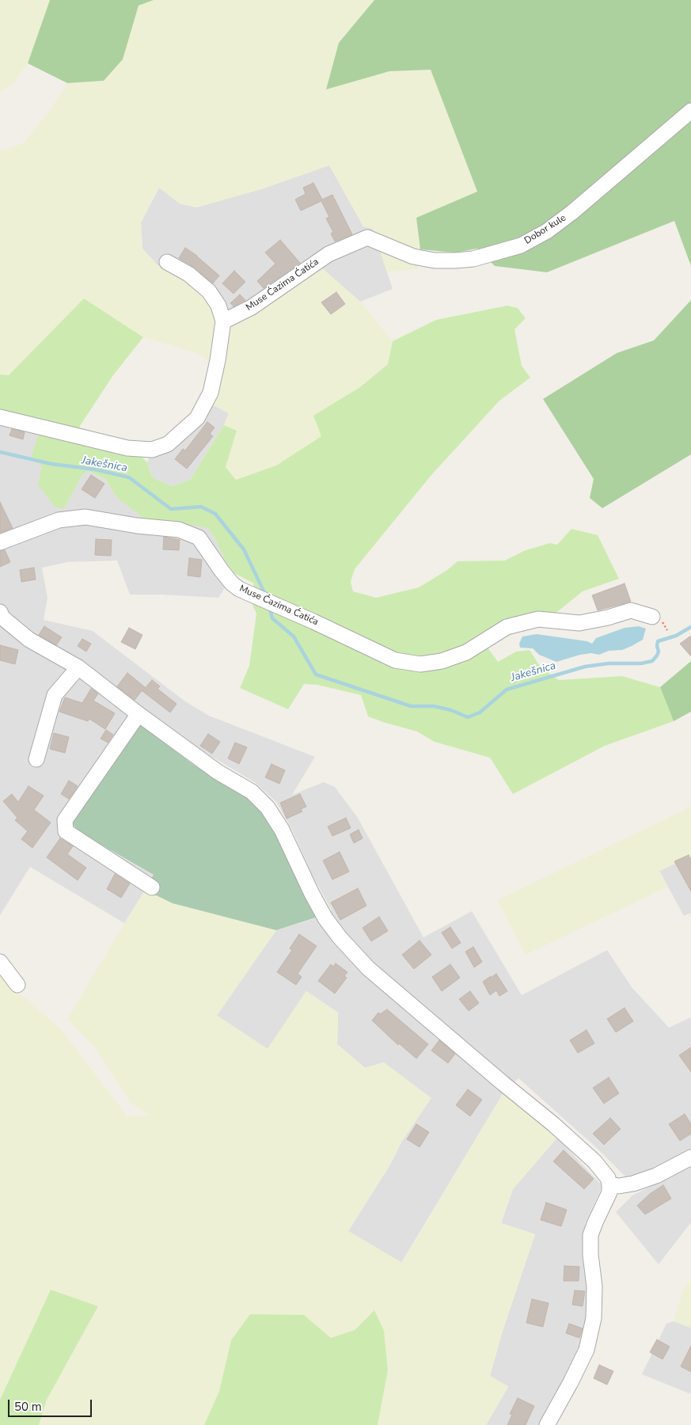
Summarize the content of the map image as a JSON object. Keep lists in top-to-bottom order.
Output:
{
  "streets": {
    "street": ["Dobor kule", "Muse Ćazima Ćatića"]
  },
  "crossings": [
    ["Dobor kule", "Muse Ćazima Ćatića"]
  ],
  "water": ["Jakešnica"],
  "scale_bar": "50 m"
}
